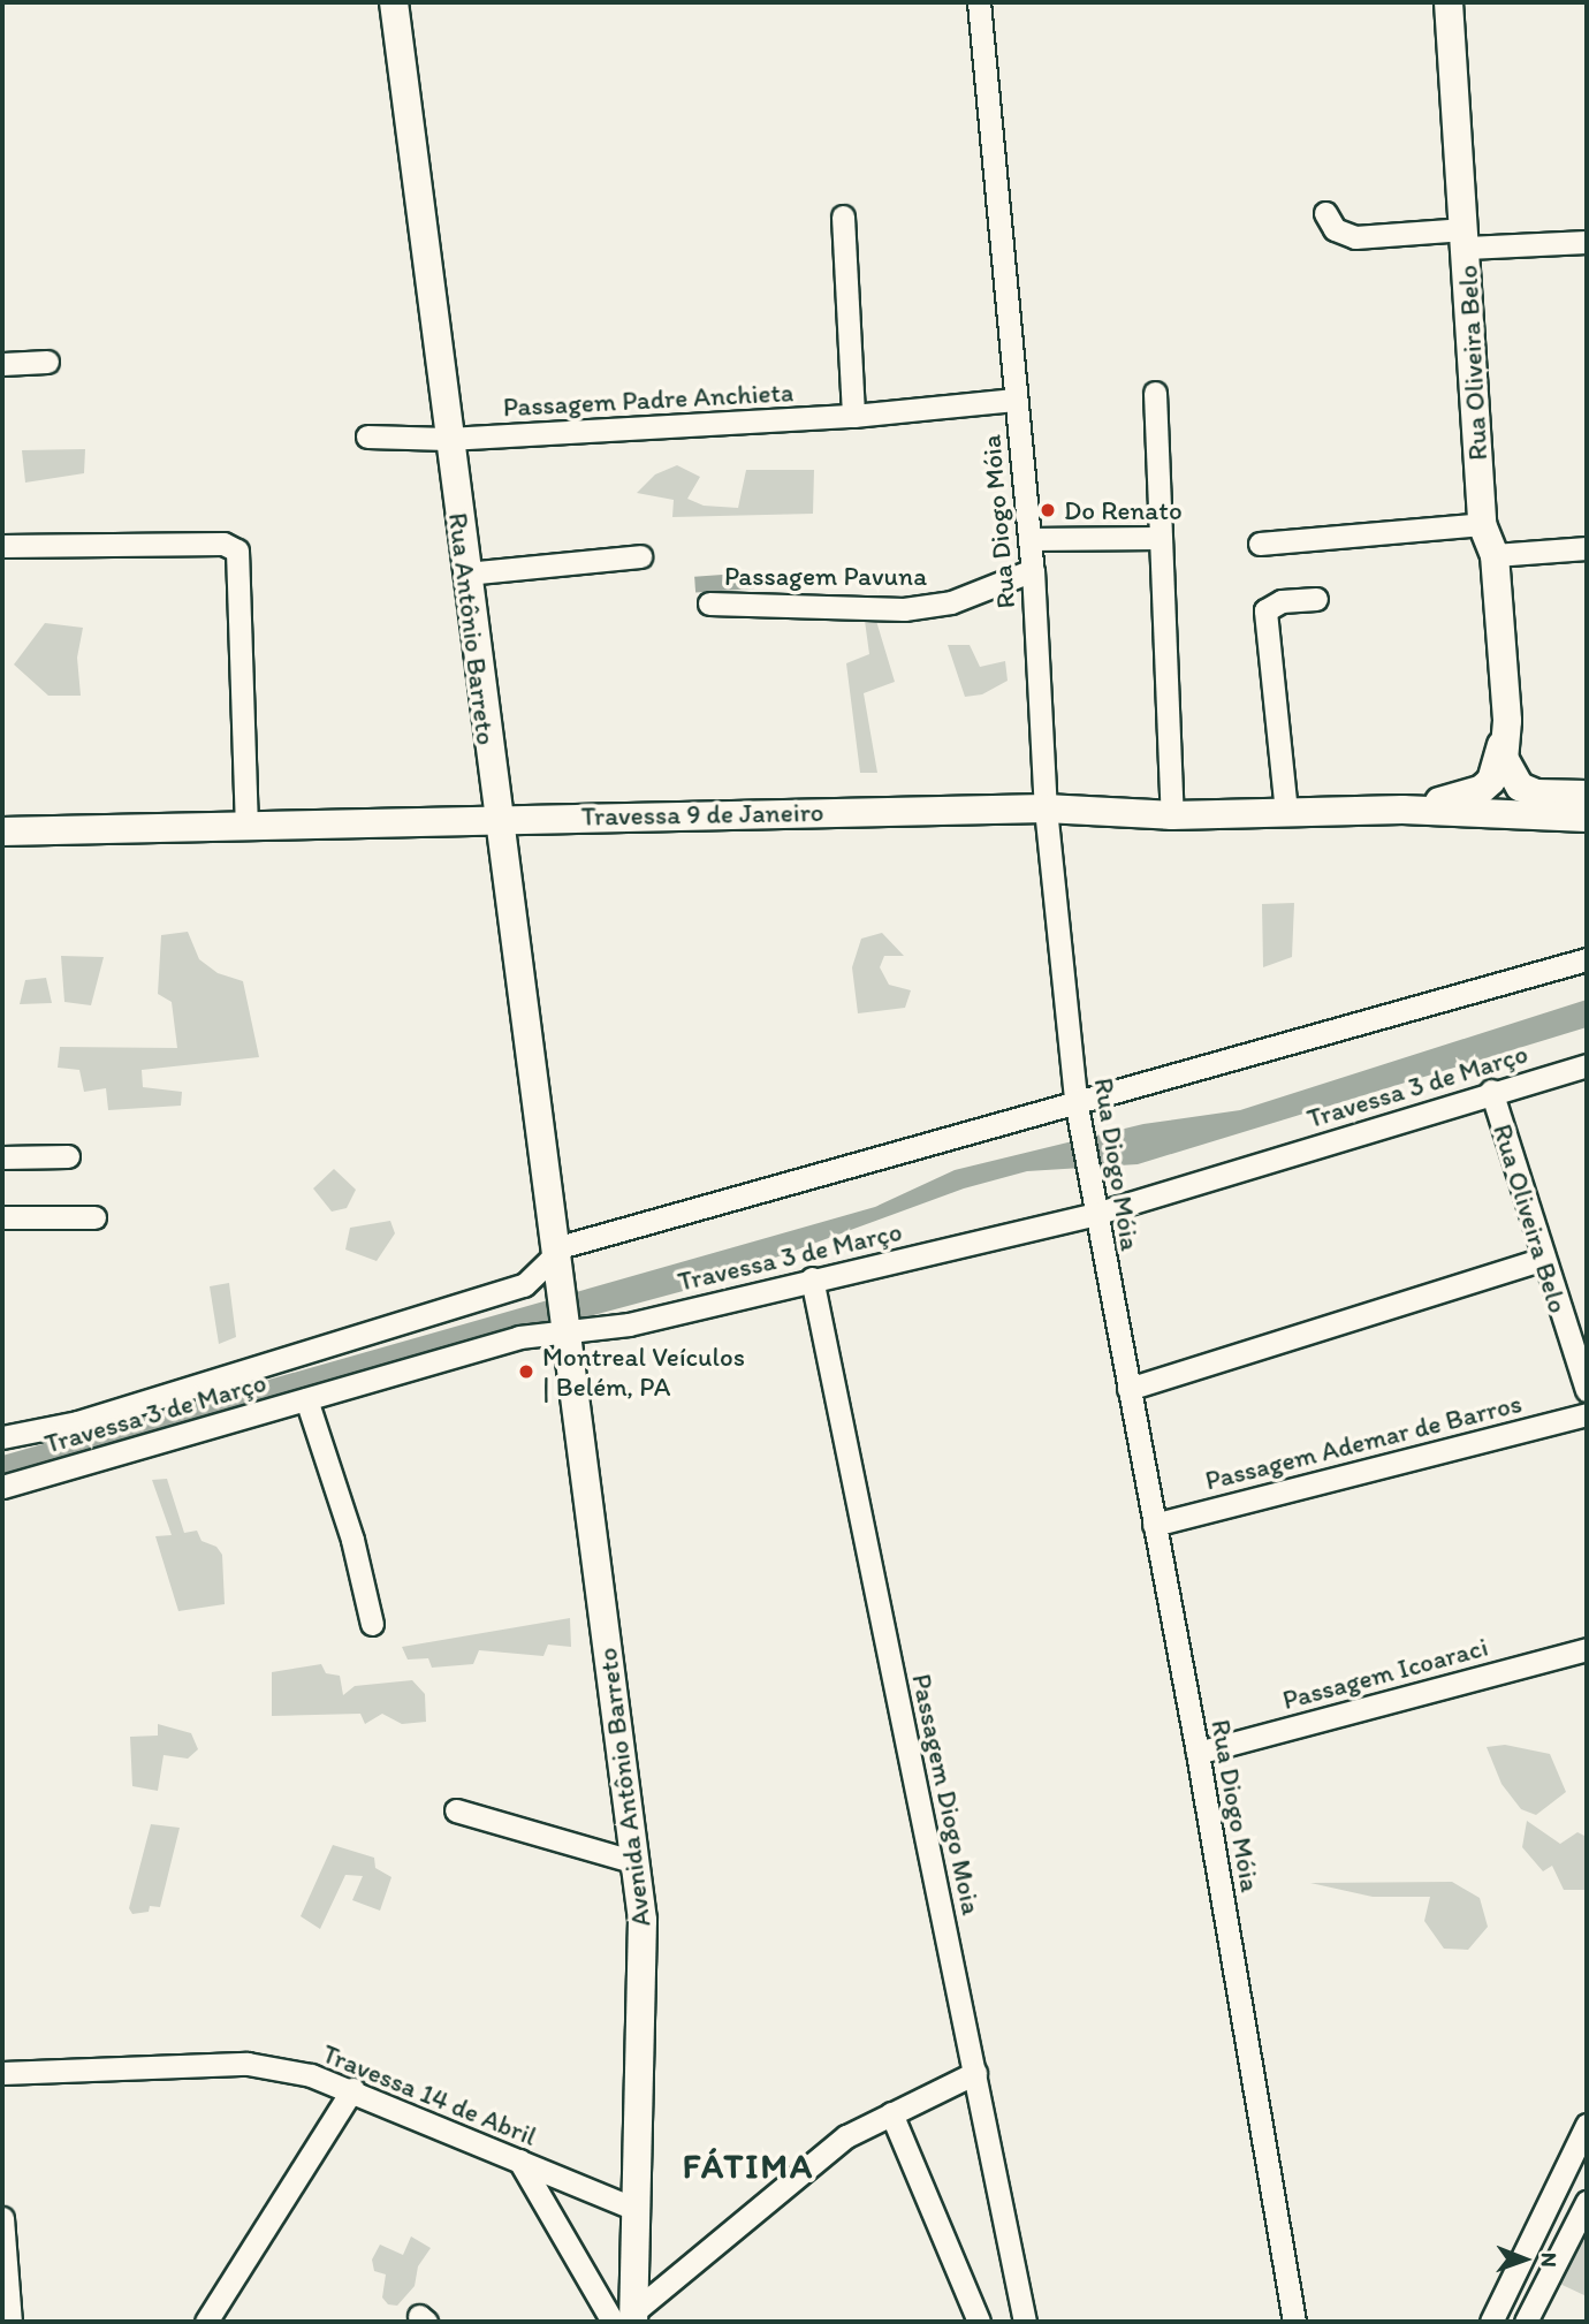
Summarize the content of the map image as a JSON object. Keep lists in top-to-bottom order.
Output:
{
  "streets": {
    "main road": [
      "Rua Oliveira Belo",
      "Rua Antônio Barreto",
      "Travessa 9 de Janeiro",
      "Avenida Antônio Barreto"
    ],
    "street": [
      "Passagem Padre Anchieta",
      "Rua Diogo Móia",
      "Passagem Pavuna",
      "Travessa 3 de Março",
      "Passagem Ademar de Barros",
      "Passagem Icoaraci",
      "Passagem Diogo Moia",
      "Travessa 14 de Abril"
    ]
  },
  "crossings": [
    ["Rua Oliveira Belo", "Travessa 9 de Janeiro"],
    ["Rua Oliveira Belo", "Travessa 3 de Março"],
    ["Passagem Padre Anchieta", "Rua Diogo Móia"],
    ["Passagem Padre Anchieta", "Rua Antônio Barreto"],
    ["Rua Diogo Móia", "Passagem Pavuna"],
    ["Rua Diogo Móia", "Travessa 9 de Janeiro"],
    ["Rua Diogo Móia", "Travessa 3 de Março"],
    ["Rua Diogo Móia", "Passagem Ademar de Barros"],
    ["Rua Diogo Móia", "Passagem Icoaraci"],
    ["Rua Antônio Barreto", "Travessa 9 de Janeiro"],
    ["Rua Antônio Barreto", "Travessa 3 de Março"],
    ["Rua Antônio Barreto", "Avenida Antônio Barreto"],
    ["Travessa 3 de Março", "Avenida Antônio Barreto"],
    ["Travessa 3 de Março", "Passagem Diogo Moia"],
    ["Avenida Antônio Barreto", "Travessa 14 de Abril"]
  ],
  "districts": ["FÁTIMA"],
  "places": ["Do Renato", "Montreal Veículos | Belém, PA"],
  "north": "right"
}
